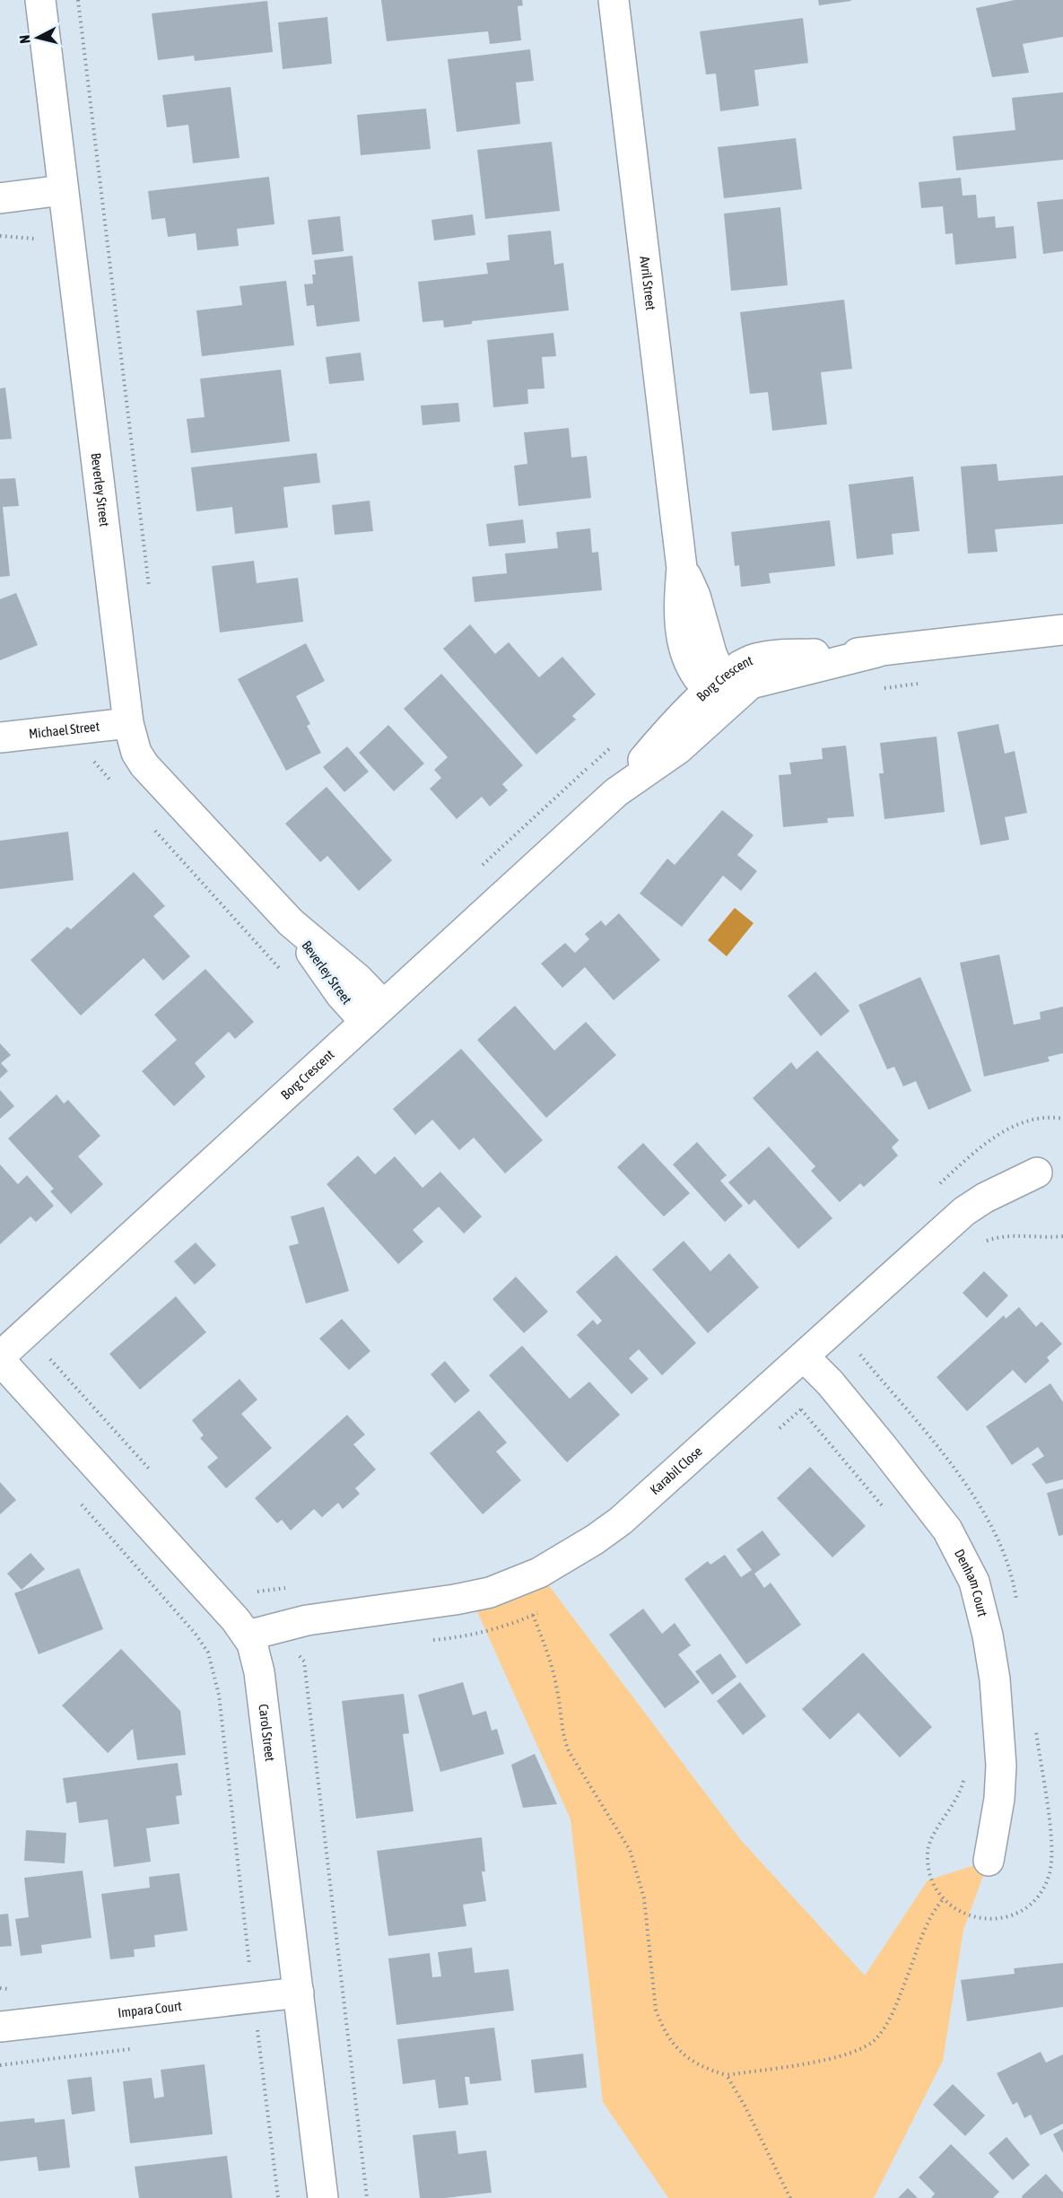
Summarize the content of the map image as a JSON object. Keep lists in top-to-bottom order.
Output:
{
  "streets": {
    "street": [
      "Avril Street",
      "Beverley Street",
      "Borg Crescent",
      "Michael Street",
      "Karabil Close",
      "Denham Court",
      "Carol Street",
      "Impara Court"
    ]
  },
  "crossings": [
    ["Avril Street", "Borg Crescent"],
    ["Beverley Street", "Borg Crescent"],
    ["Beverley Street", "Michael Street"],
    ["Borg Crescent", "Carol Street"],
    ["Karabil Close", "Denham Court"],
    ["Karabil Close", "Carol Street"],
    ["Carol Street", "Impara Court"]
  ],
  "north": "left"
}
